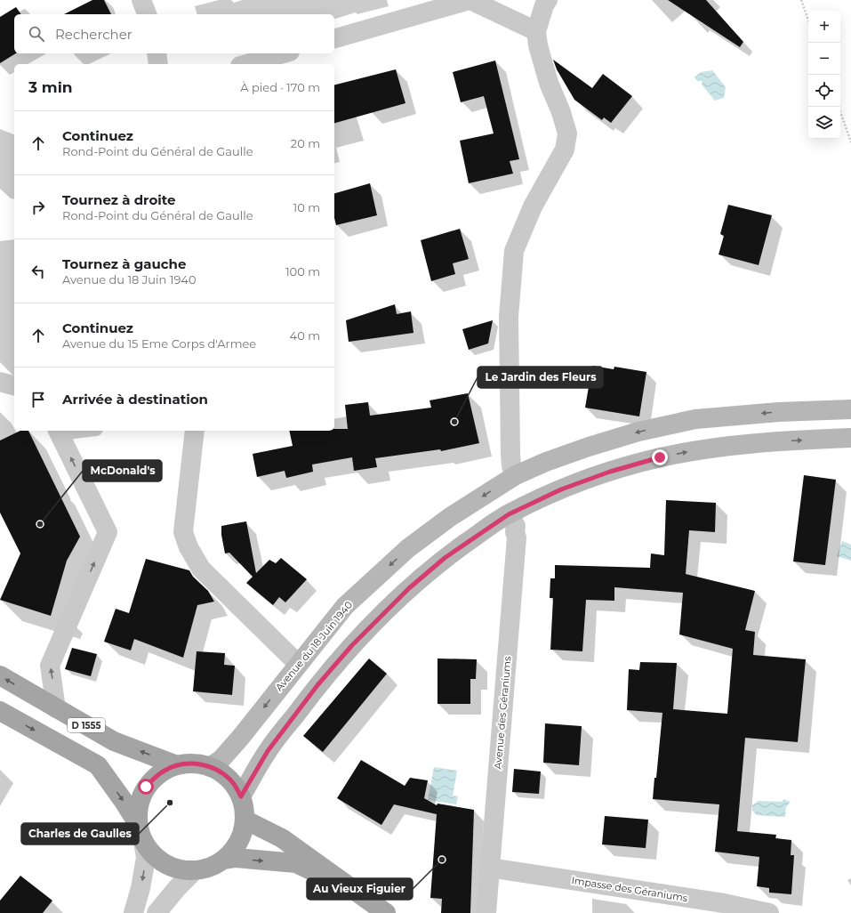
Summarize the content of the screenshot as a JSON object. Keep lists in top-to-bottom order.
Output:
{
  "streets": {
    "main road": ["Avenue du 18 Juin 1940", "D 1555"],
    "street": ["Avenue des Géraniums", "Impasse des Géraniums"]
  },
  "crossings": [
    ["Avenue du 18 Juin 1940", "D 1555"],
    ["Avenue des Géraniums", "Impasse des Géraniums"]
  ],
  "places": [
    "Le Jardin des Fleurs",
    "McDonald's",
    "Charles de Gaulles",
    "Au Vieux Figuier"
  ],
  "page": {
    "map_buttons": ["+", "−"],
    "search": "Rechercher",
    "heading": ["3 min", "À pied · 170 m"],
    "list": [
      ["Continuez", "Rond-Point du Général de Gaulle", "20 m"],
      ["Tournez à droite", "Rond-Point du Général de Gaulle", "10 m"],
      ["Tournez à gauche", "Avenue du 18 Juin 1940", "100 m"],
      ["Continuez", "Avenue du 15 Eme Corps d'Armee", "40 m"],
      "Arrivée à destination"
    ]
  }
}
